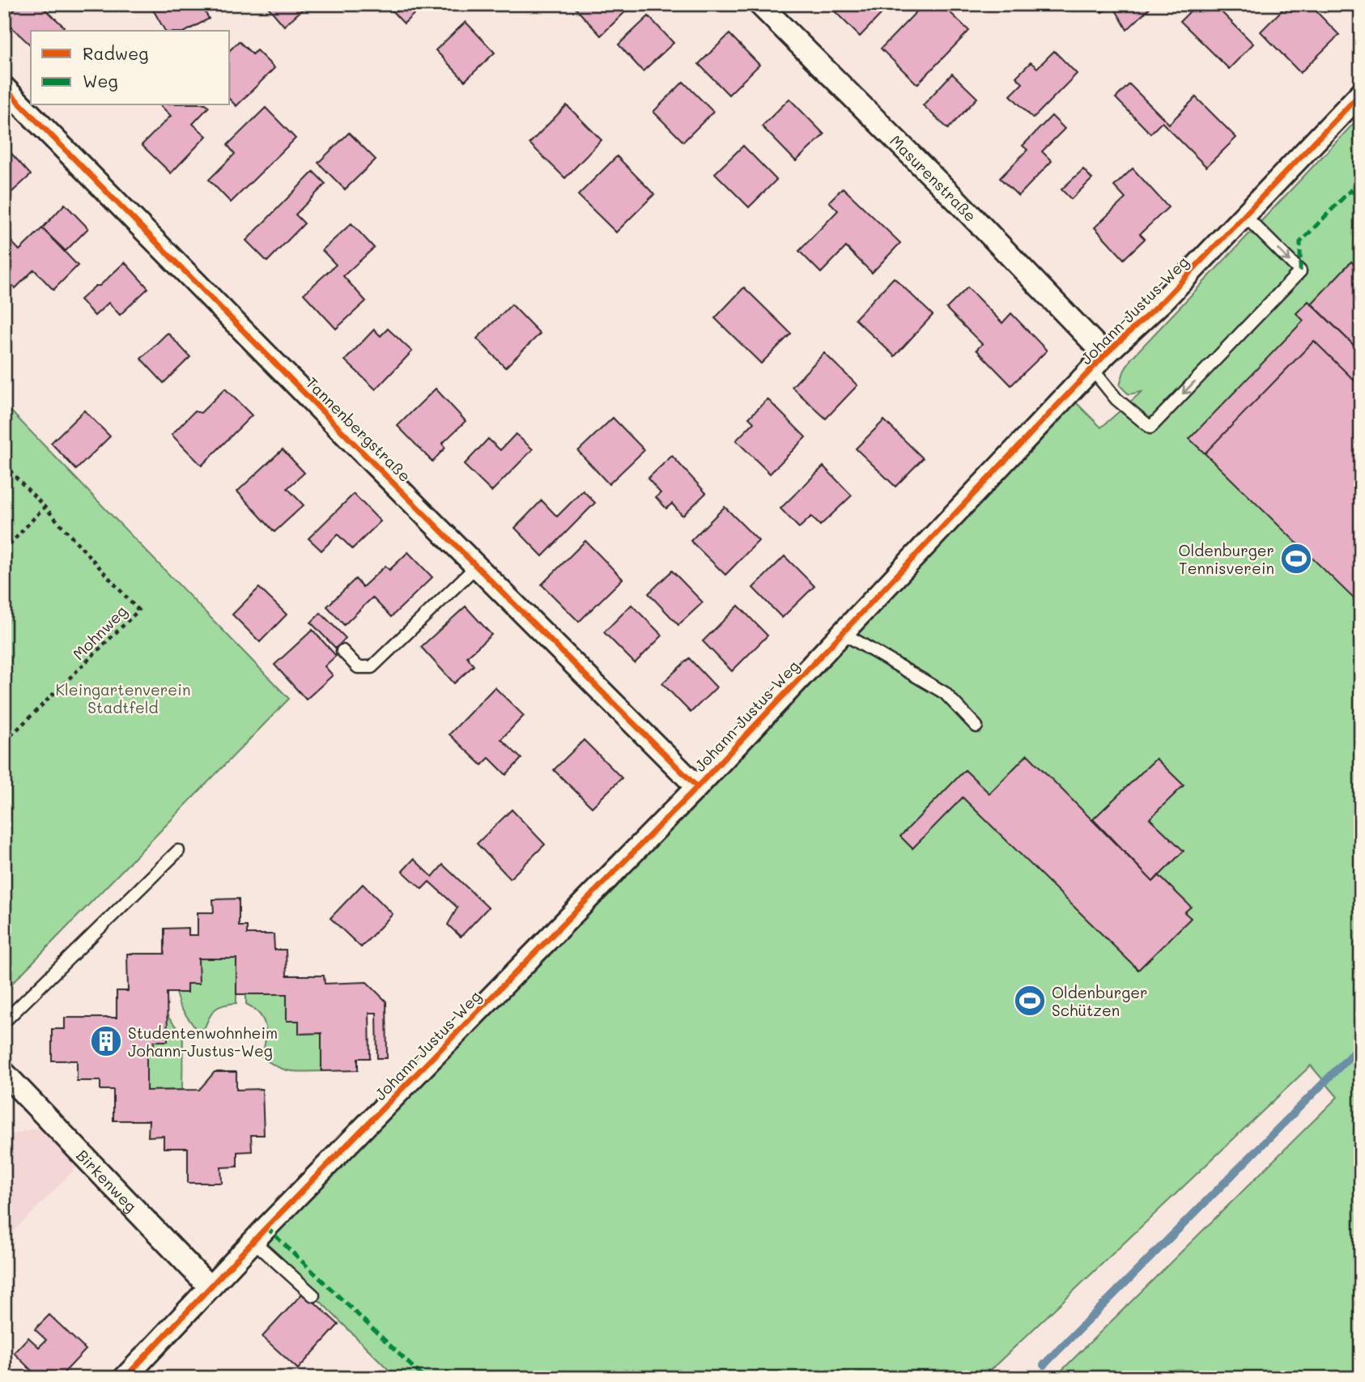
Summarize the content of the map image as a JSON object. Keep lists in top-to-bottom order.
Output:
{
  "streets": {
    "street": [
      "Masurenstraße",
      "Johann-Justus-Weg",
      "Tannenbergstraße",
      "Birkenweg"
    ],
    "path": ["Mohnweg"]
  },
  "crossings": [
    ["Masurenstraße", "Johann-Justus-Weg"],
    ["Johann-Justus-Weg", "Tannenbergstraße"],
    ["Johann-Justus-Weg", "Birkenweg"]
  ],
  "parks": ["Kleingartenverein Stadtfeld"],
  "places": {
    "sports": ["Oldenburger Tennisverein", "Oldenburger Schützen"],
    "building": ["Studentenwohnheim Johann-Justus-Weg"]
  },
  "legend": ["Radweg", "Weg"]
}
